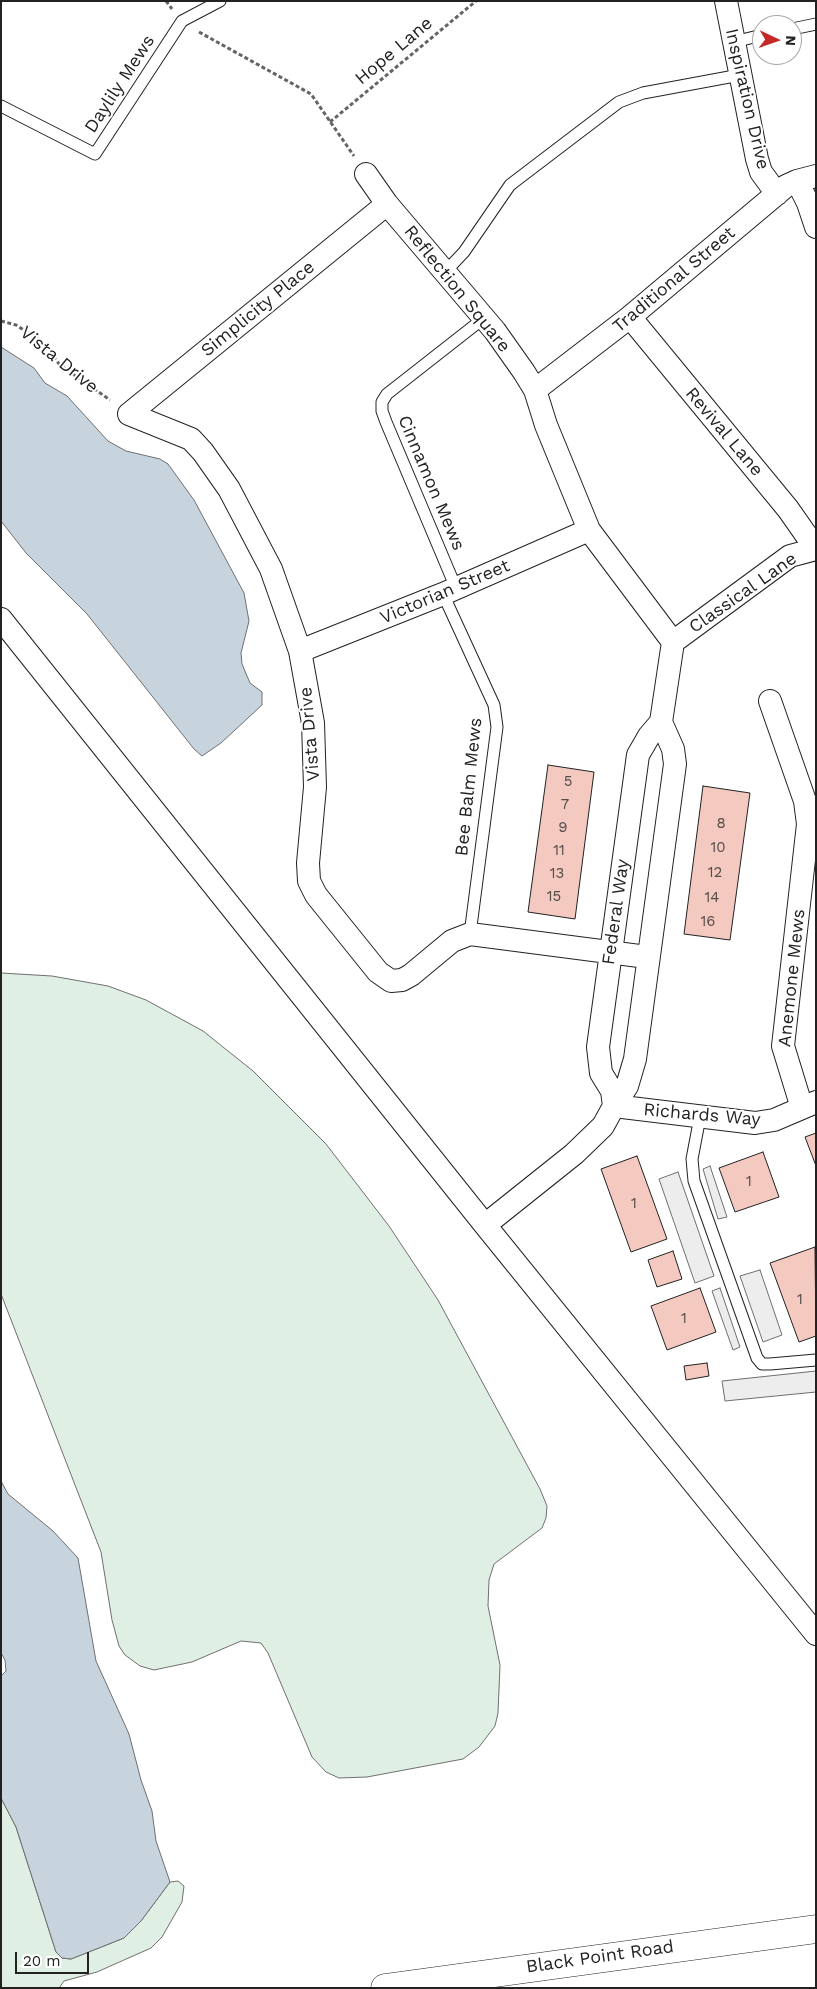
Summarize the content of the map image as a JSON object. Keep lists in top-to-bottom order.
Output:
{
  "streets": {
    "main road": ["Black Point Road"],
    "street": [
      "Inspiration Drive",
      "Traditional Street",
      "Reflection Square",
      "Simplicity Place",
      "Vista Drive",
      "Revival Lane",
      "Victorian Street",
      "Classical Lane",
      "Federal Way",
      "Anemone Mews",
      "Richards Way"
    ],
    "lane": ["Daylily Mews", "Cinnamon Mews", "Bee Balm Mews"],
    "path": ["Hope Lane"]
  },
  "crossings": [
    ["Inspiration Drive", "Traditional Street"],
    ["Traditional Street", "Reflection Square"],
    ["Traditional Street", "Revival Lane"],
    ["Reflection Square", "Simplicity Place"],
    ["Reflection Square", "Cinnamon Mews"],
    ["Reflection Square", "Victorian Street"],
    ["Reflection Square", "Classical Lane"],
    ["Reflection Square", "Federal Way"],
    ["Simplicity Place", "Vista Drive"],
    ["Vista Drive", "Victorian Street"],
    ["Vista Drive", "Bee Balm Mews"],
    ["Revival Lane", "Classical Lane"],
    ["Cinnamon Mews", "Victorian Street"],
    ["Cinnamon Mews", "Bee Balm Mews"],
    ["Victorian Street", "Bee Balm Mews"],
    ["Classical Lane", "Federal Way"],
    ["Federal Way", "Richards Way"],
    ["Anemone Mews", "Richards Way"]
  ],
  "house_numbers": [
    "5",
    "7",
    "8",
    "9",
    "10",
    "11",
    "12",
    "13",
    "15",
    "14",
    "16",
    "1",
    "1",
    "1",
    "1"
  ],
  "scale_bar": "20 m",
  "north": "right"
}
